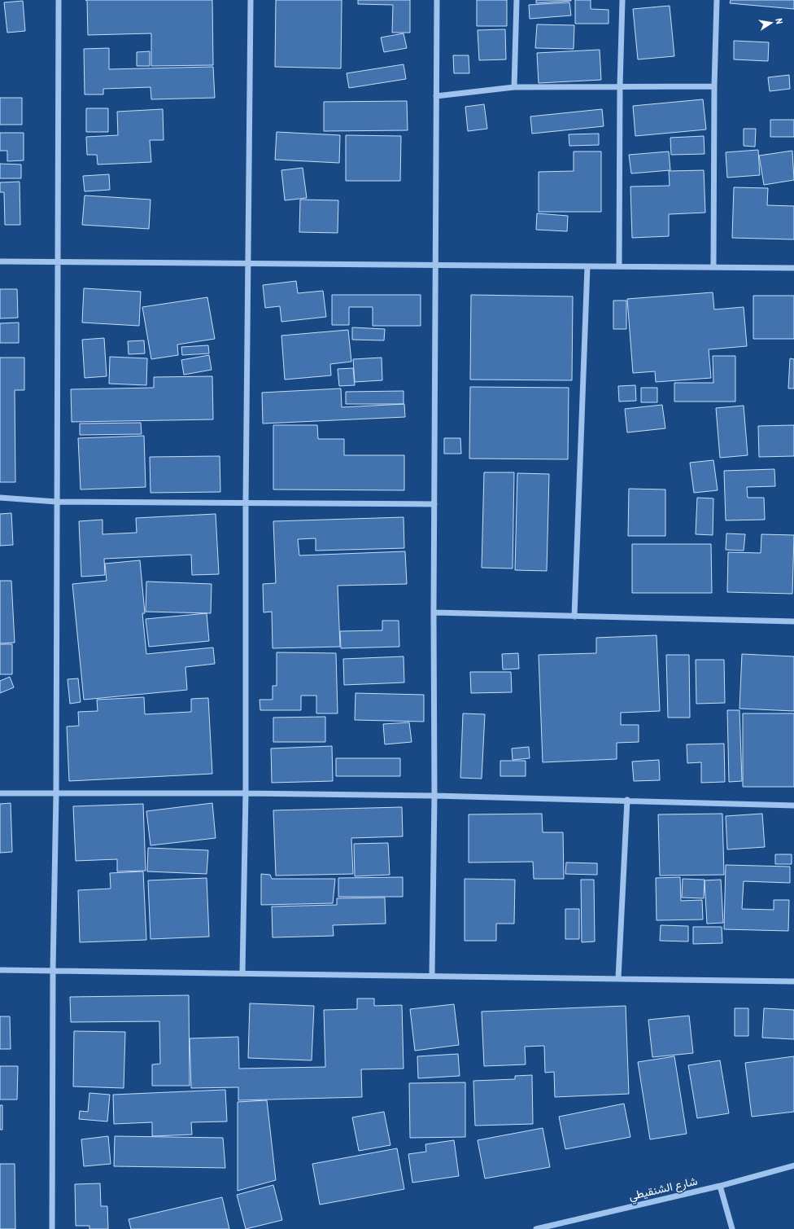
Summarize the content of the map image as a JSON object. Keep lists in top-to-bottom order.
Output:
{
  "streets": {
    "street": ["شارع الشنقيطي"]
  },
  "north": "right"
}
